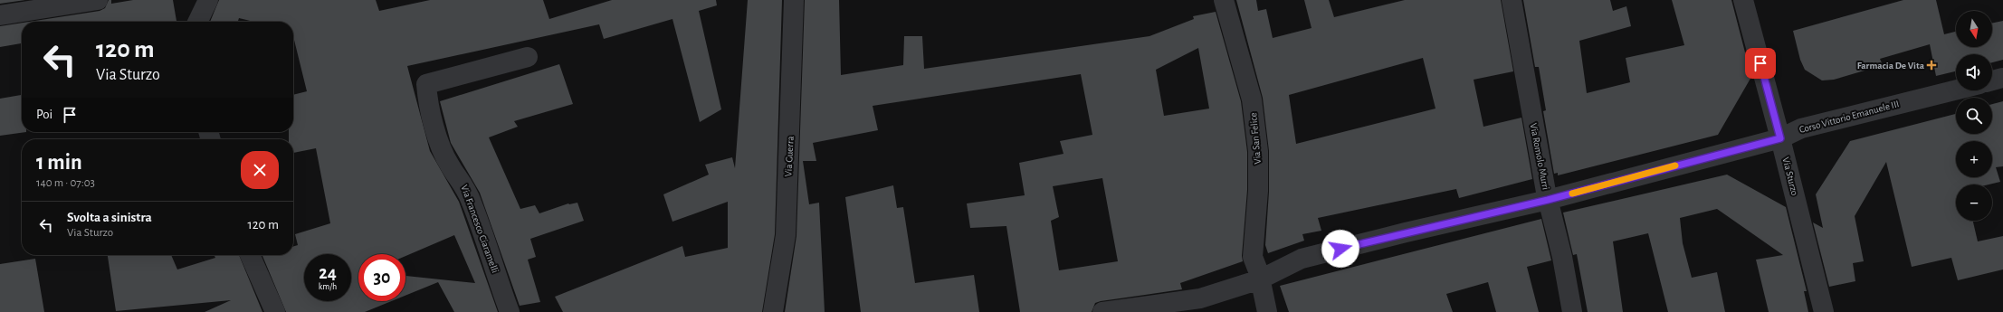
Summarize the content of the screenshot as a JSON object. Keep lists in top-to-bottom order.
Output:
{
  "streets": {
    "street": [
      "Corso Vittorio Emanuele III",
      "Via San Felice",
      "Via Guerra",
      "Via Romolo Murri",
      "Via Sturzo",
      "Via Francesco Ciaramelli"
    ]
  },
  "crossings": [
    ["Corso Vittorio Emanuele III", "Via San Felice"],
    ["Corso Vittorio Emanuele III", "Via Romolo Murri"],
    ["Corso Vittorio Emanuele III", "Via Sturzo"]
  ],
  "places": {
    "health": ["Farmacia De Vita"]
  },
  "north": "bottom",
  "page": {
    "map_buttons": ["+", "−"],
    "turn": ["120 m", "Via Sturzo"],
    "then": "Poi",
    "heading": ["1 min", "140 m · 07:03"],
    "list": [
      {
        "name": "Svolta a sinistra",
        "note": "Via Sturzo",
        "value": "120 m"
      }
    ],
    "speed": "24 km/h",
    "limit": "30"
  }
}
